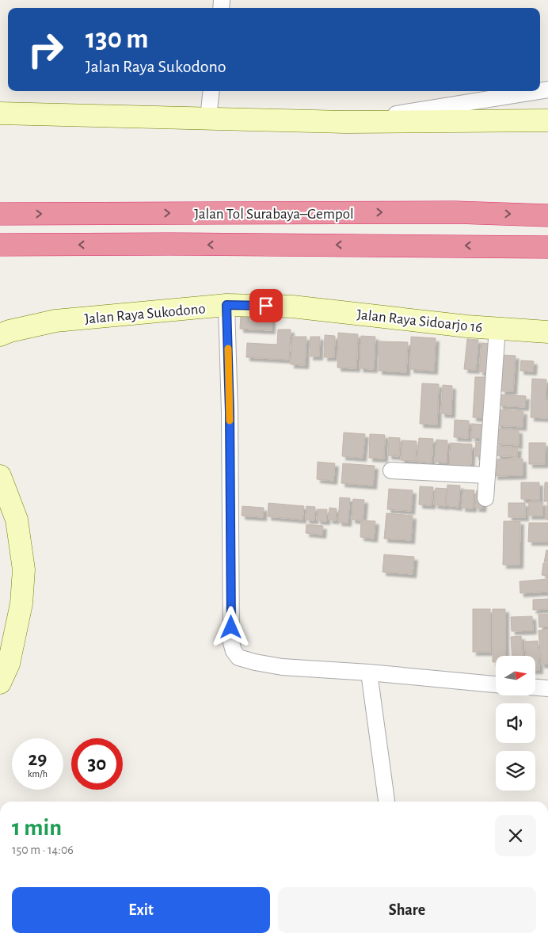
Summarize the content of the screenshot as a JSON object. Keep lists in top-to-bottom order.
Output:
{
  "streets": {
    "highway": ["Jalan Tol Surabaya–Gempol"],
    "main road": ["Jalan Raya Sukodono", "Jalan Raya Sidoarjo 16"]
  },
  "crossings": [
    ["Jalan Raya Sukodono", "Jalan Raya Sidoarjo 16"]
  ],
  "north": "right",
  "page": {
    "turn": ["130 m", "Jalan Raya Sukodono"],
    "speed": "29 km/h",
    "limit": "30",
    "heading": ["1 min", "150 m · 14:06"],
    "buttons": ["Exit", "Share"]
  }
}
